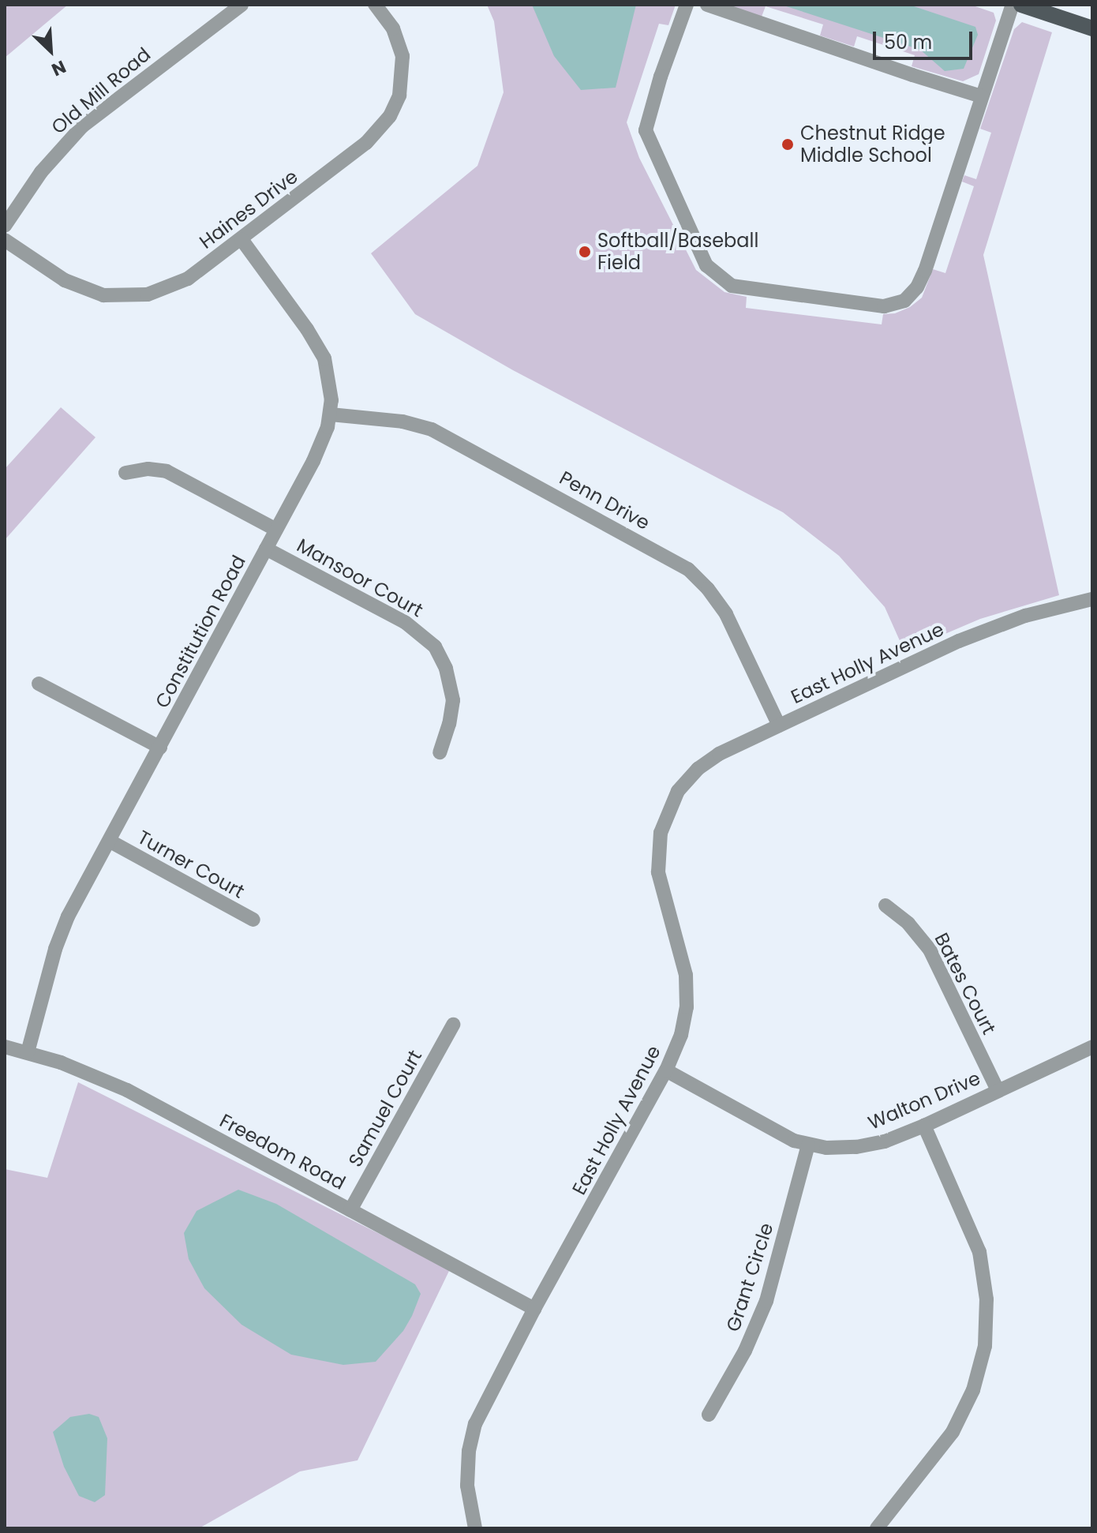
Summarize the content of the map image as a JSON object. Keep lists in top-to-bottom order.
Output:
{
  "streets": {
    "street": [
      "Old Mill Road",
      "Haines Drive",
      "Penn Drive",
      "Mansoor Court",
      "Constitution Road",
      "East Holly Avenue",
      "Turner Court",
      "Bates Court",
      "Walton Drive",
      "Samuel Court",
      "Freedom Road",
      "Grant Circle"
    ]
  },
  "crossings": [
    ["Haines Drive", "Constitution Road"],
    ["Penn Drive", "Constitution Road"],
    ["Penn Drive", "East Holly Avenue"],
    ["Mansoor Court", "Constitution Road"],
    ["Constitution Road", "Turner Court"],
    ["Constitution Road", "Freedom Road"],
    ["East Holly Avenue", "Walton Drive"],
    ["East Holly Avenue", "Freedom Road"],
    ["Bates Court", "Walton Drive"],
    ["Walton Drive", "Grant Circle"],
    ["Samuel Court", "Freedom Road"]
  ],
  "places": ["Chestnut Ridge Middle School", "Softball/Baseball Field"],
  "scale_bar": "50 m",
  "north": "bottom right"
}
